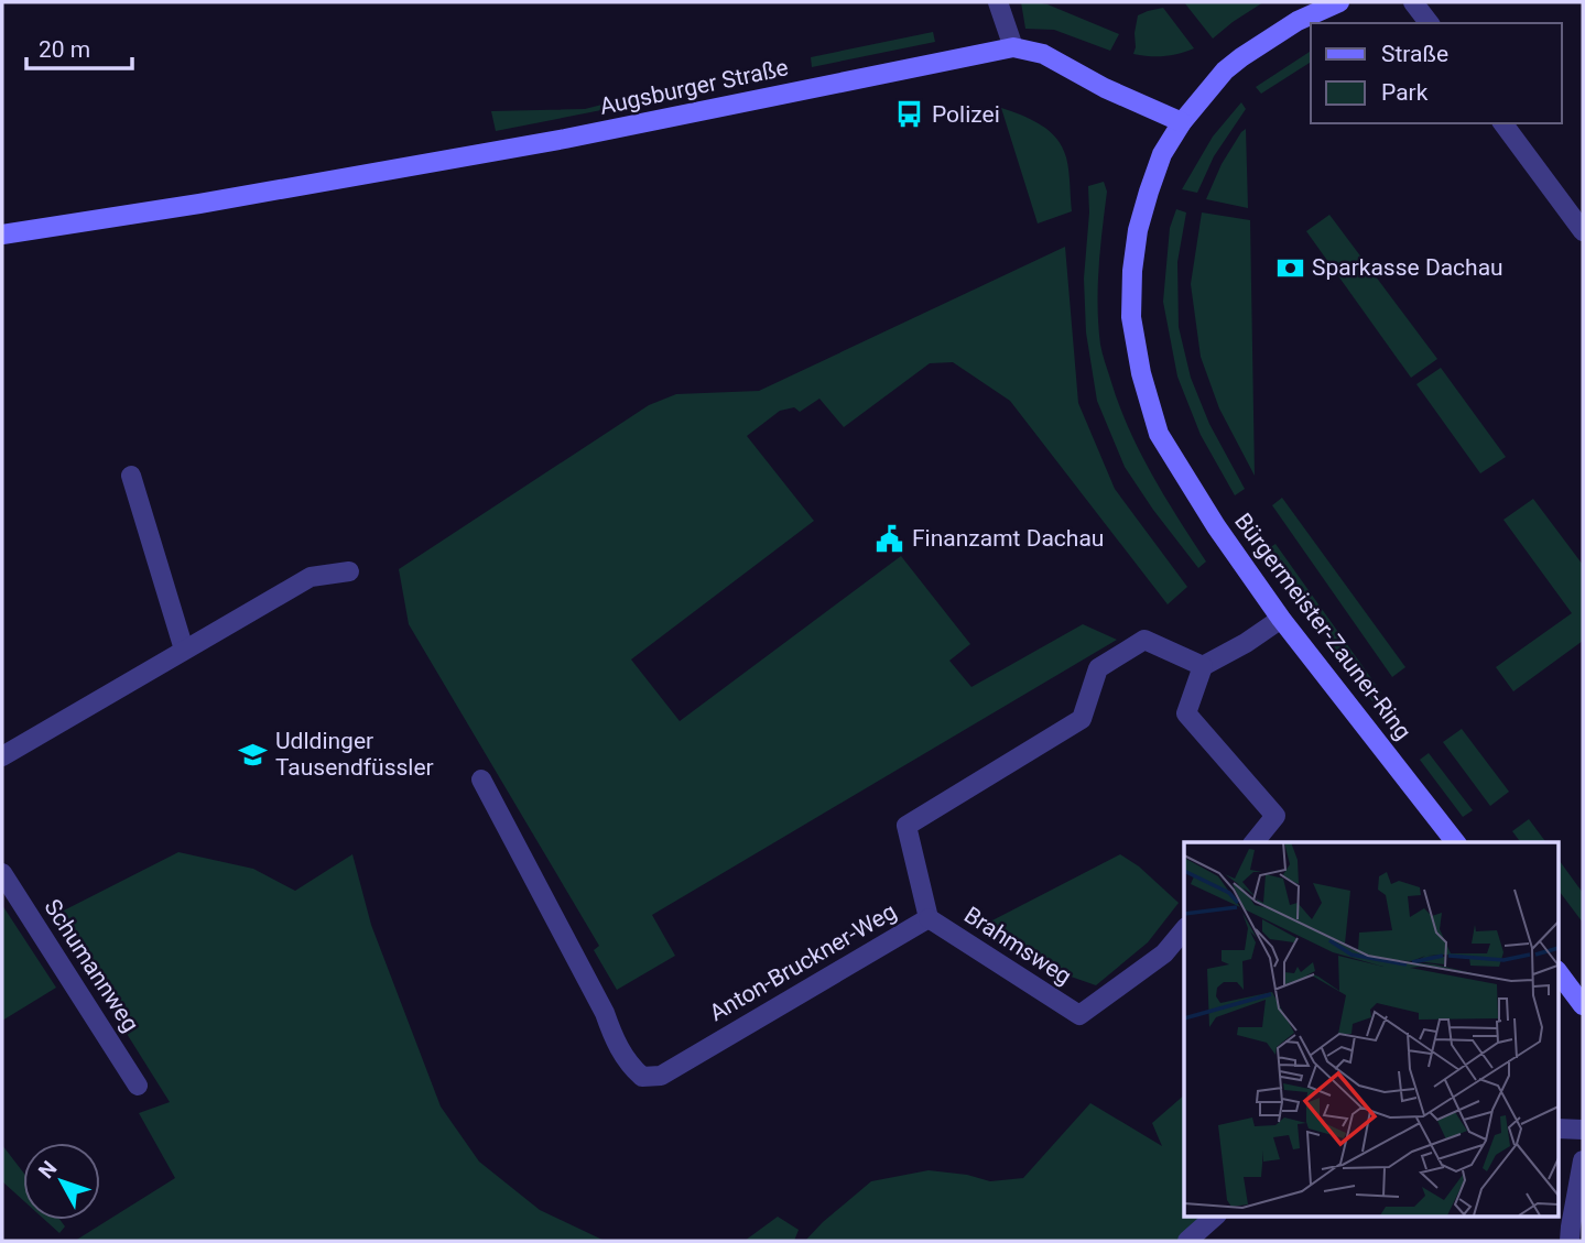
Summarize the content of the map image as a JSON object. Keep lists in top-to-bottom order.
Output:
{
  "streets": {
    "main road": ["Augsburger Straße", "Bürgermeister-Zauner-Ring"],
    "street": ["Brahmsweg", "Anton-Bruckner-Weg", "Schumannweg"]
  },
  "crossings": [
    ["Augsburger Straße", "Bürgermeister-Zauner-Ring"],
    ["Brahmsweg", "Anton-Bruckner-Weg"]
  ],
  "places": {
    "bus stop": ["Polizei"],
    "bank": ["Sparkasse Dachau"],
    "public building": ["Finanzamt Dachau"],
    "school or university": ["Udldinger Tausendfüssler"]
  },
  "legend": ["Straße", "Park"],
  "scale_bar": "20 m",
  "north": "top left"
}
